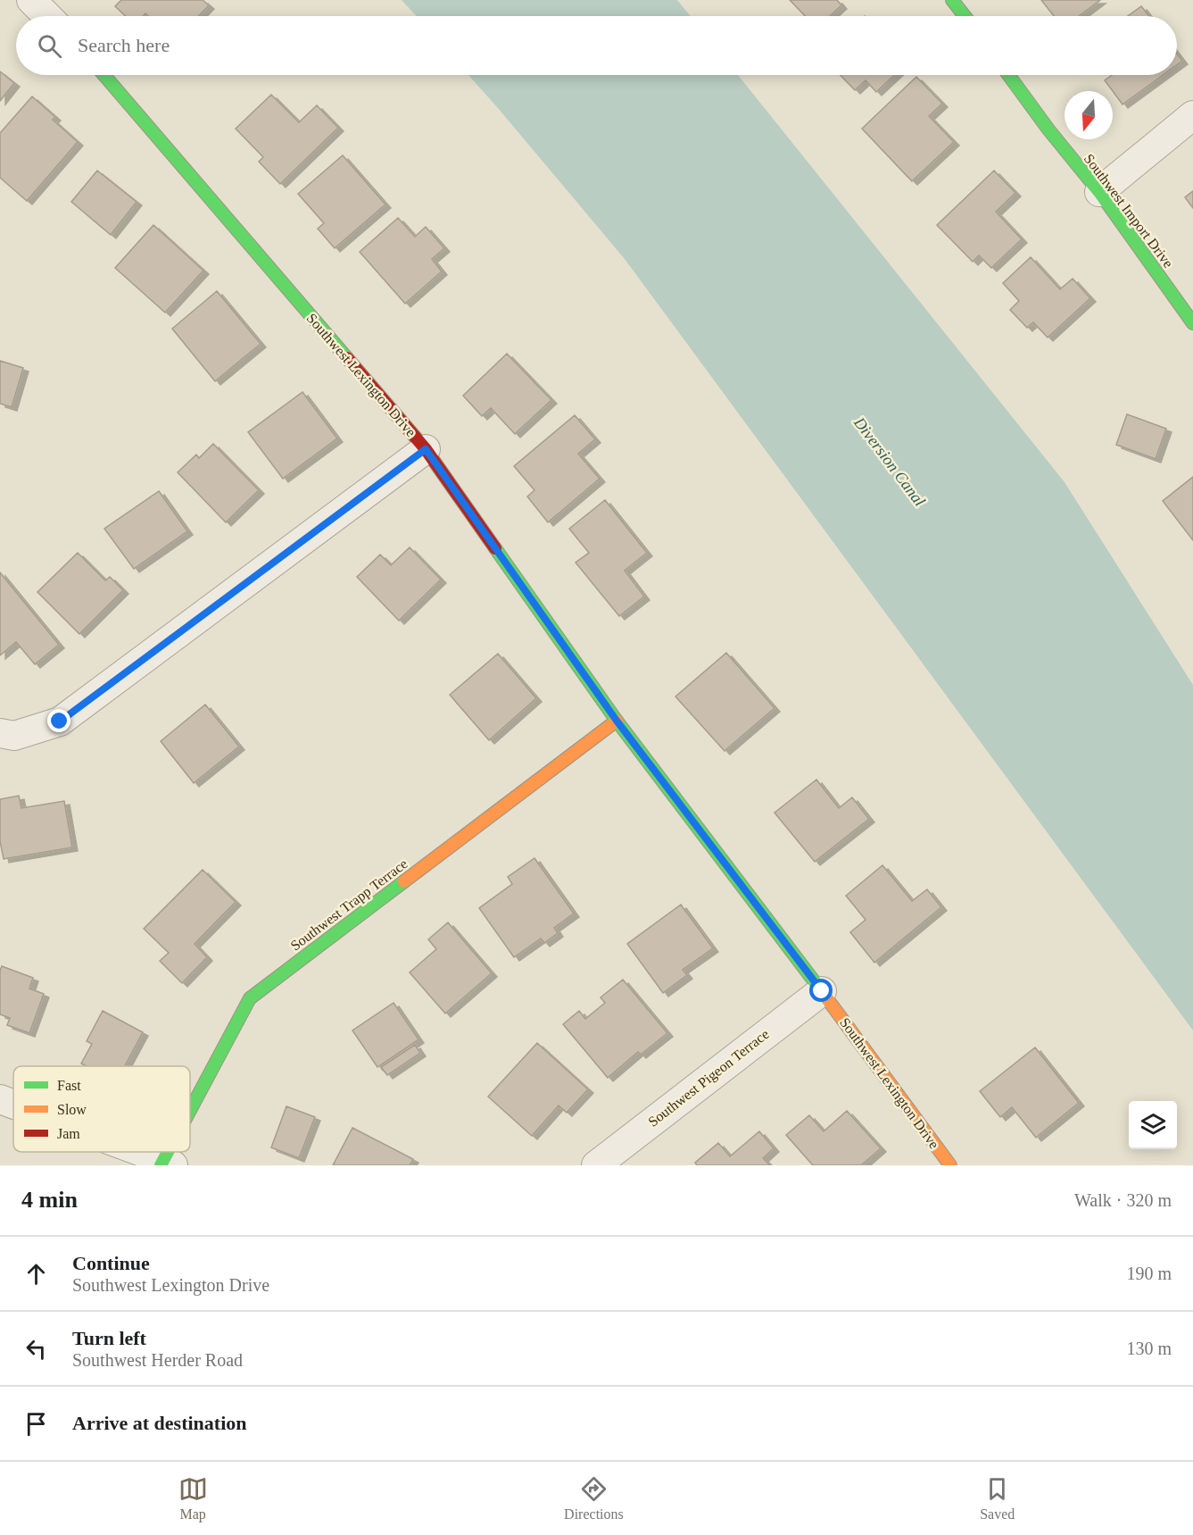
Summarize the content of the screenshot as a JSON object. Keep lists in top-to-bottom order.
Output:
{
  "streets": {
    "street": [
      "Southwest Import Drive",
      "Southwest Lexington Drive",
      "Southwest Trapp Terrace",
      "Southwest Pigeon Terrace"
    ]
  },
  "crossings": [
    ["Southwest Lexington Drive", "Southwest Trapp Terrace"],
    ["Southwest Lexington Drive", "Southwest Pigeon Terrace"]
  ],
  "water": ["Diversion Canal"],
  "legend": ["Fast", "Slow", "Jam"],
  "north": "bottom",
  "page": {
    "search": "Search here",
    "heading": ["4 min", "Walk · 320 m"],
    "list": [
      ["Continue", "Southwest Lexington Drive", "190 m"],
      ["Turn left", "Southwest Herder Road", "130 m"],
      "Arrive at destination"
    ],
    "nav": ["Map", "Directions", "Saved"]
  }
}
